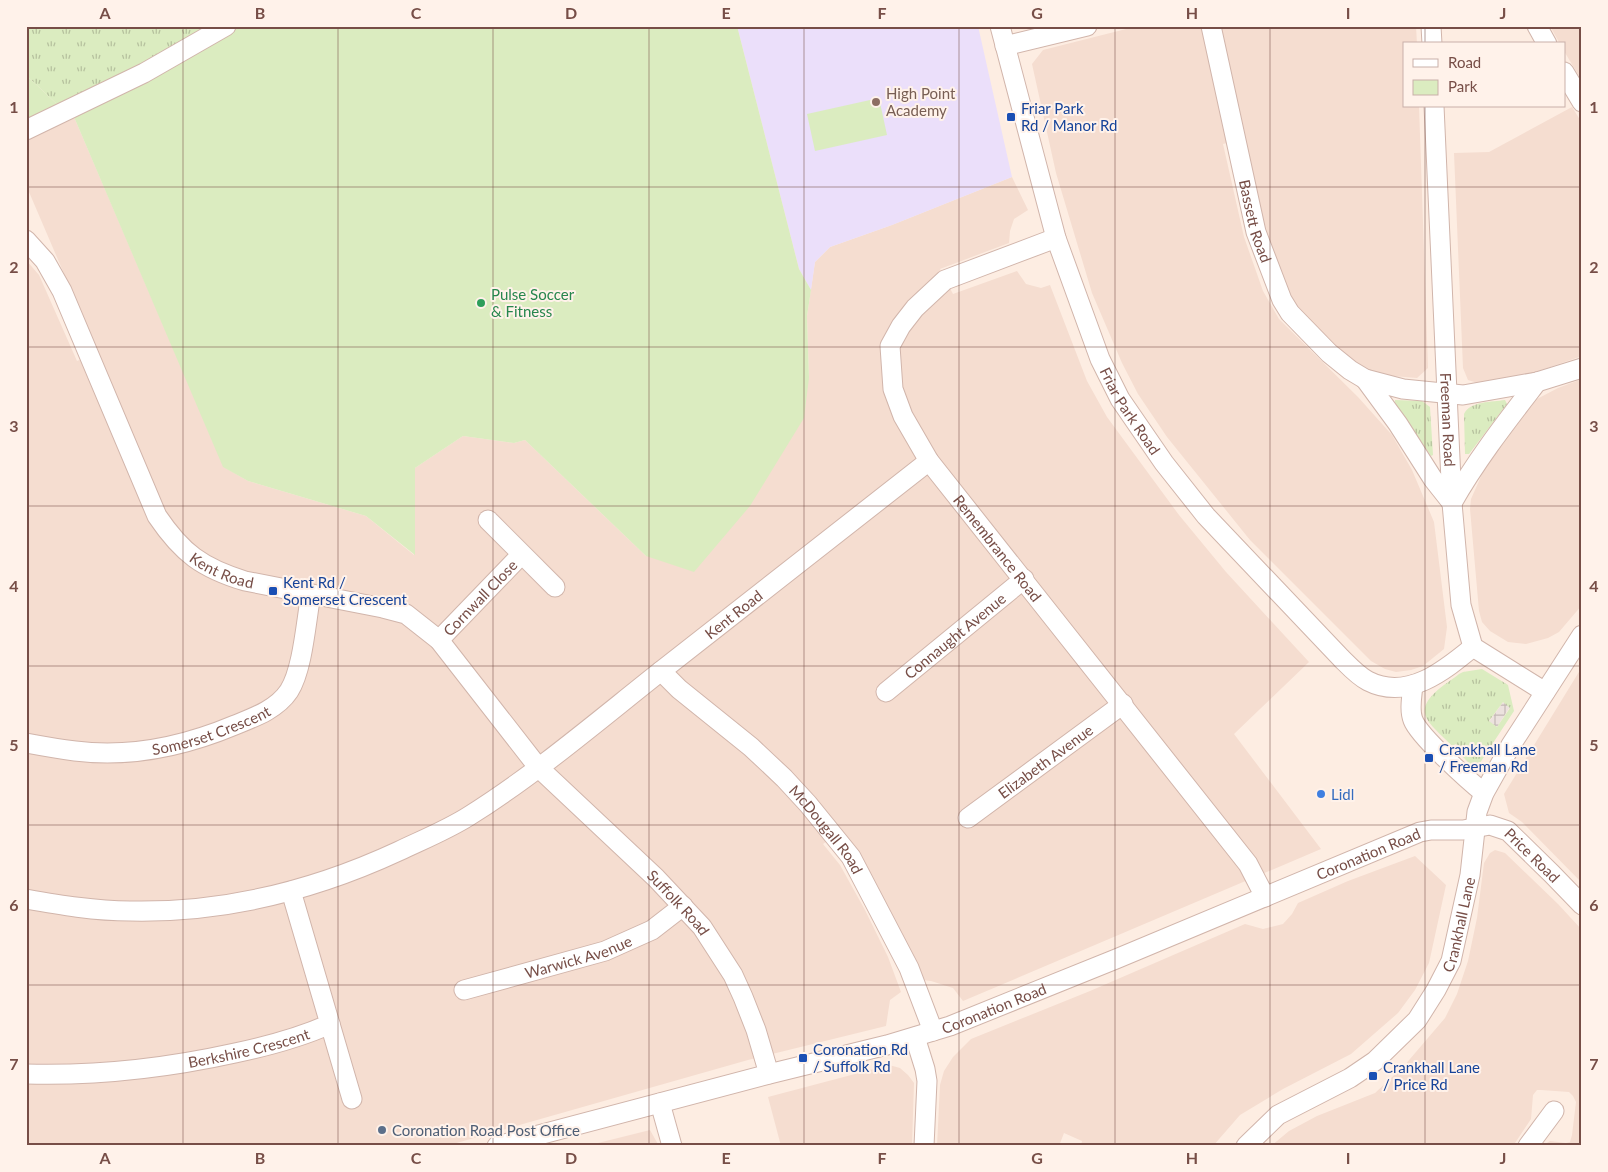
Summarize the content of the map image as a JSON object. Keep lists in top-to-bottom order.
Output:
{
  "streets": {
    "street": [
      "Bassett Road",
      "Friar Park Road",
      "Freeman Road",
      "Remembrance Road",
      "Kent Road",
      "Cornwall Close",
      "Connaught Avenue",
      "Somerset Crescent",
      "Elizabeth Avenue",
      "McDougall Road",
      "Coronation Road",
      "Price Road",
      "Suffolk Road",
      "Crankhall Lane",
      "Warwick Avenue",
      "Berkshire Crescent"
    ]
  },
  "crossings": [
    ["Bassett Road", "Freeman Road"],
    ["Friar Park Road", "Freeman Road"],
    ["Friar Park Road", "Remembrance Road"],
    ["Remembrance Road", "Kent Road"],
    ["Remembrance Road", "Connaught Avenue"],
    ["Remembrance Road", "Elizabeth Avenue"],
    ["Remembrance Road", "Coronation Road"],
    ["Kent Road", "Cornwall Close"],
    ["Kent Road", "Somerset Crescent"],
    ["Kent Road", "McDougall Road"],
    ["Kent Road", "Suffolk Road"],
    ["McDougall Road", "Coronation Road"],
    ["Coronation Road", "Price Road"],
    ["Coronation Road", "Suffolk Road"],
    ["Coronation Road", "Crankhall Lane"],
    ["Price Road", "Crankhall Lane"],
    ["Suffolk Road", "Warwick Avenue"]
  ],
  "places": {
    "other": [
      "High Point Academy",
      "Pulse Soccer & Fitness",
      "Lidl",
      "Coronation Road Post Office"
    ],
    "transit": [
      "Friar Park Rd / Manor Rd",
      "Kent Rd / Somerset Crescent",
      "Crankhall Lane / Freeman Rd",
      "Coronation Rd / Suffolk Rd",
      "Crankhall Lane / Price Rd"
    ]
  },
  "legend": ["Road", "Park"],
  "grid": {
    "columns": [
      "A",
      "B",
      "C",
      "D",
      "E",
      "F",
      "G",
      "H",
      "I",
      "J"
    ],
    "rows": [
      "1",
      "2",
      "3",
      "4",
      "5",
      "6",
      "7"
    ]
  }
}
